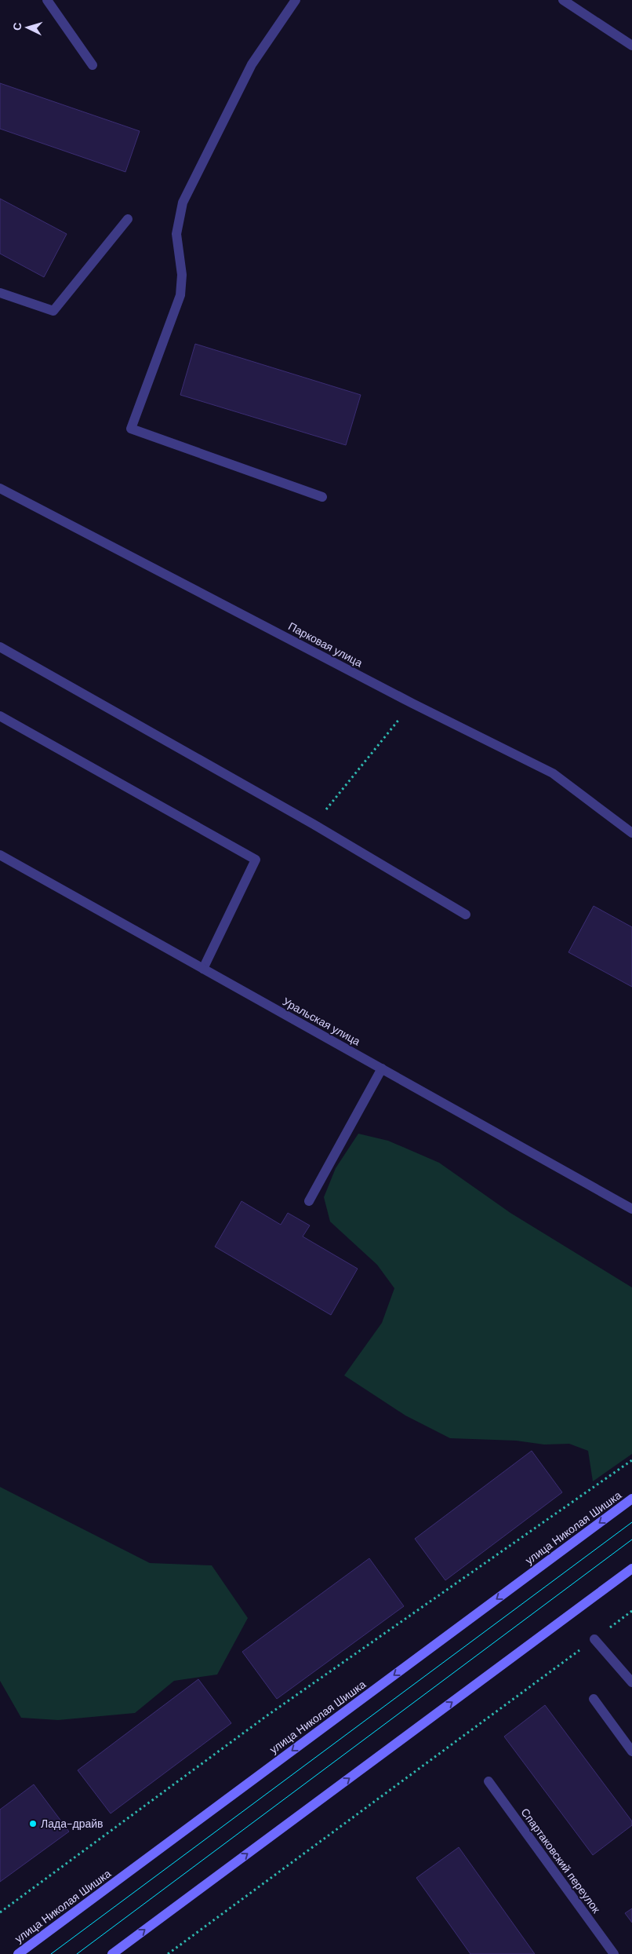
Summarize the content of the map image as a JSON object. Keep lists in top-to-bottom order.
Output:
{
  "streets": {
    "main road": ["улица Николая Шишка"],
    "street": ["Парковая улица", "Уральская улица", "Спартаковский переулок"]
  },
  "places": ["Лада-драйв"],
  "north": "left"
}
